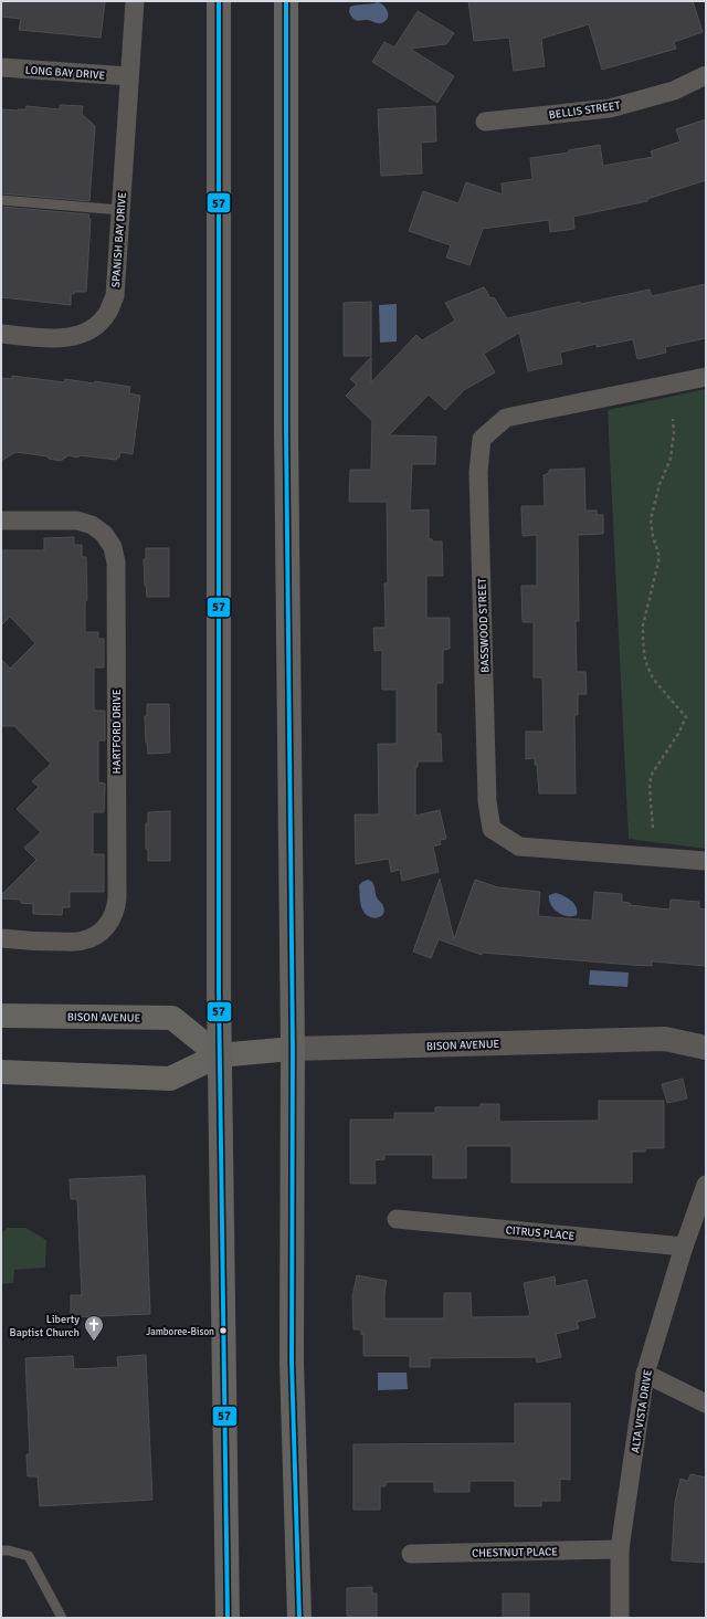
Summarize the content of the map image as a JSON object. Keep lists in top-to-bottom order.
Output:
{
  "streets": {
    "main road": ["BISON AVENUE"],
    "street": [
      "LONG BAY DRIVE",
      "BELLIS STREET",
      "SPANISH BAY DRIVE",
      "BASSWOOD STREET",
      "HARTFORD DRIVE",
      "CITRUS PLACE",
      "ALTA VISTA DRIVE",
      "CHESTNUT PLACE"
    ]
  },
  "crossings": [
    ["LONG BAY DRIVE", "SPANISH BAY DRIVE"],
    ["CITRUS PLACE", "ALTA VISTA DRIVE"],
    ["ALTA VISTA DRIVE", "CHESTNUT PLACE"]
  ],
  "places": {
    "other": ["Jamboree-Bison"],
    "church": ["Liberty Baptist Church"]
  },
  "lines": ["transit line 57"]
}
